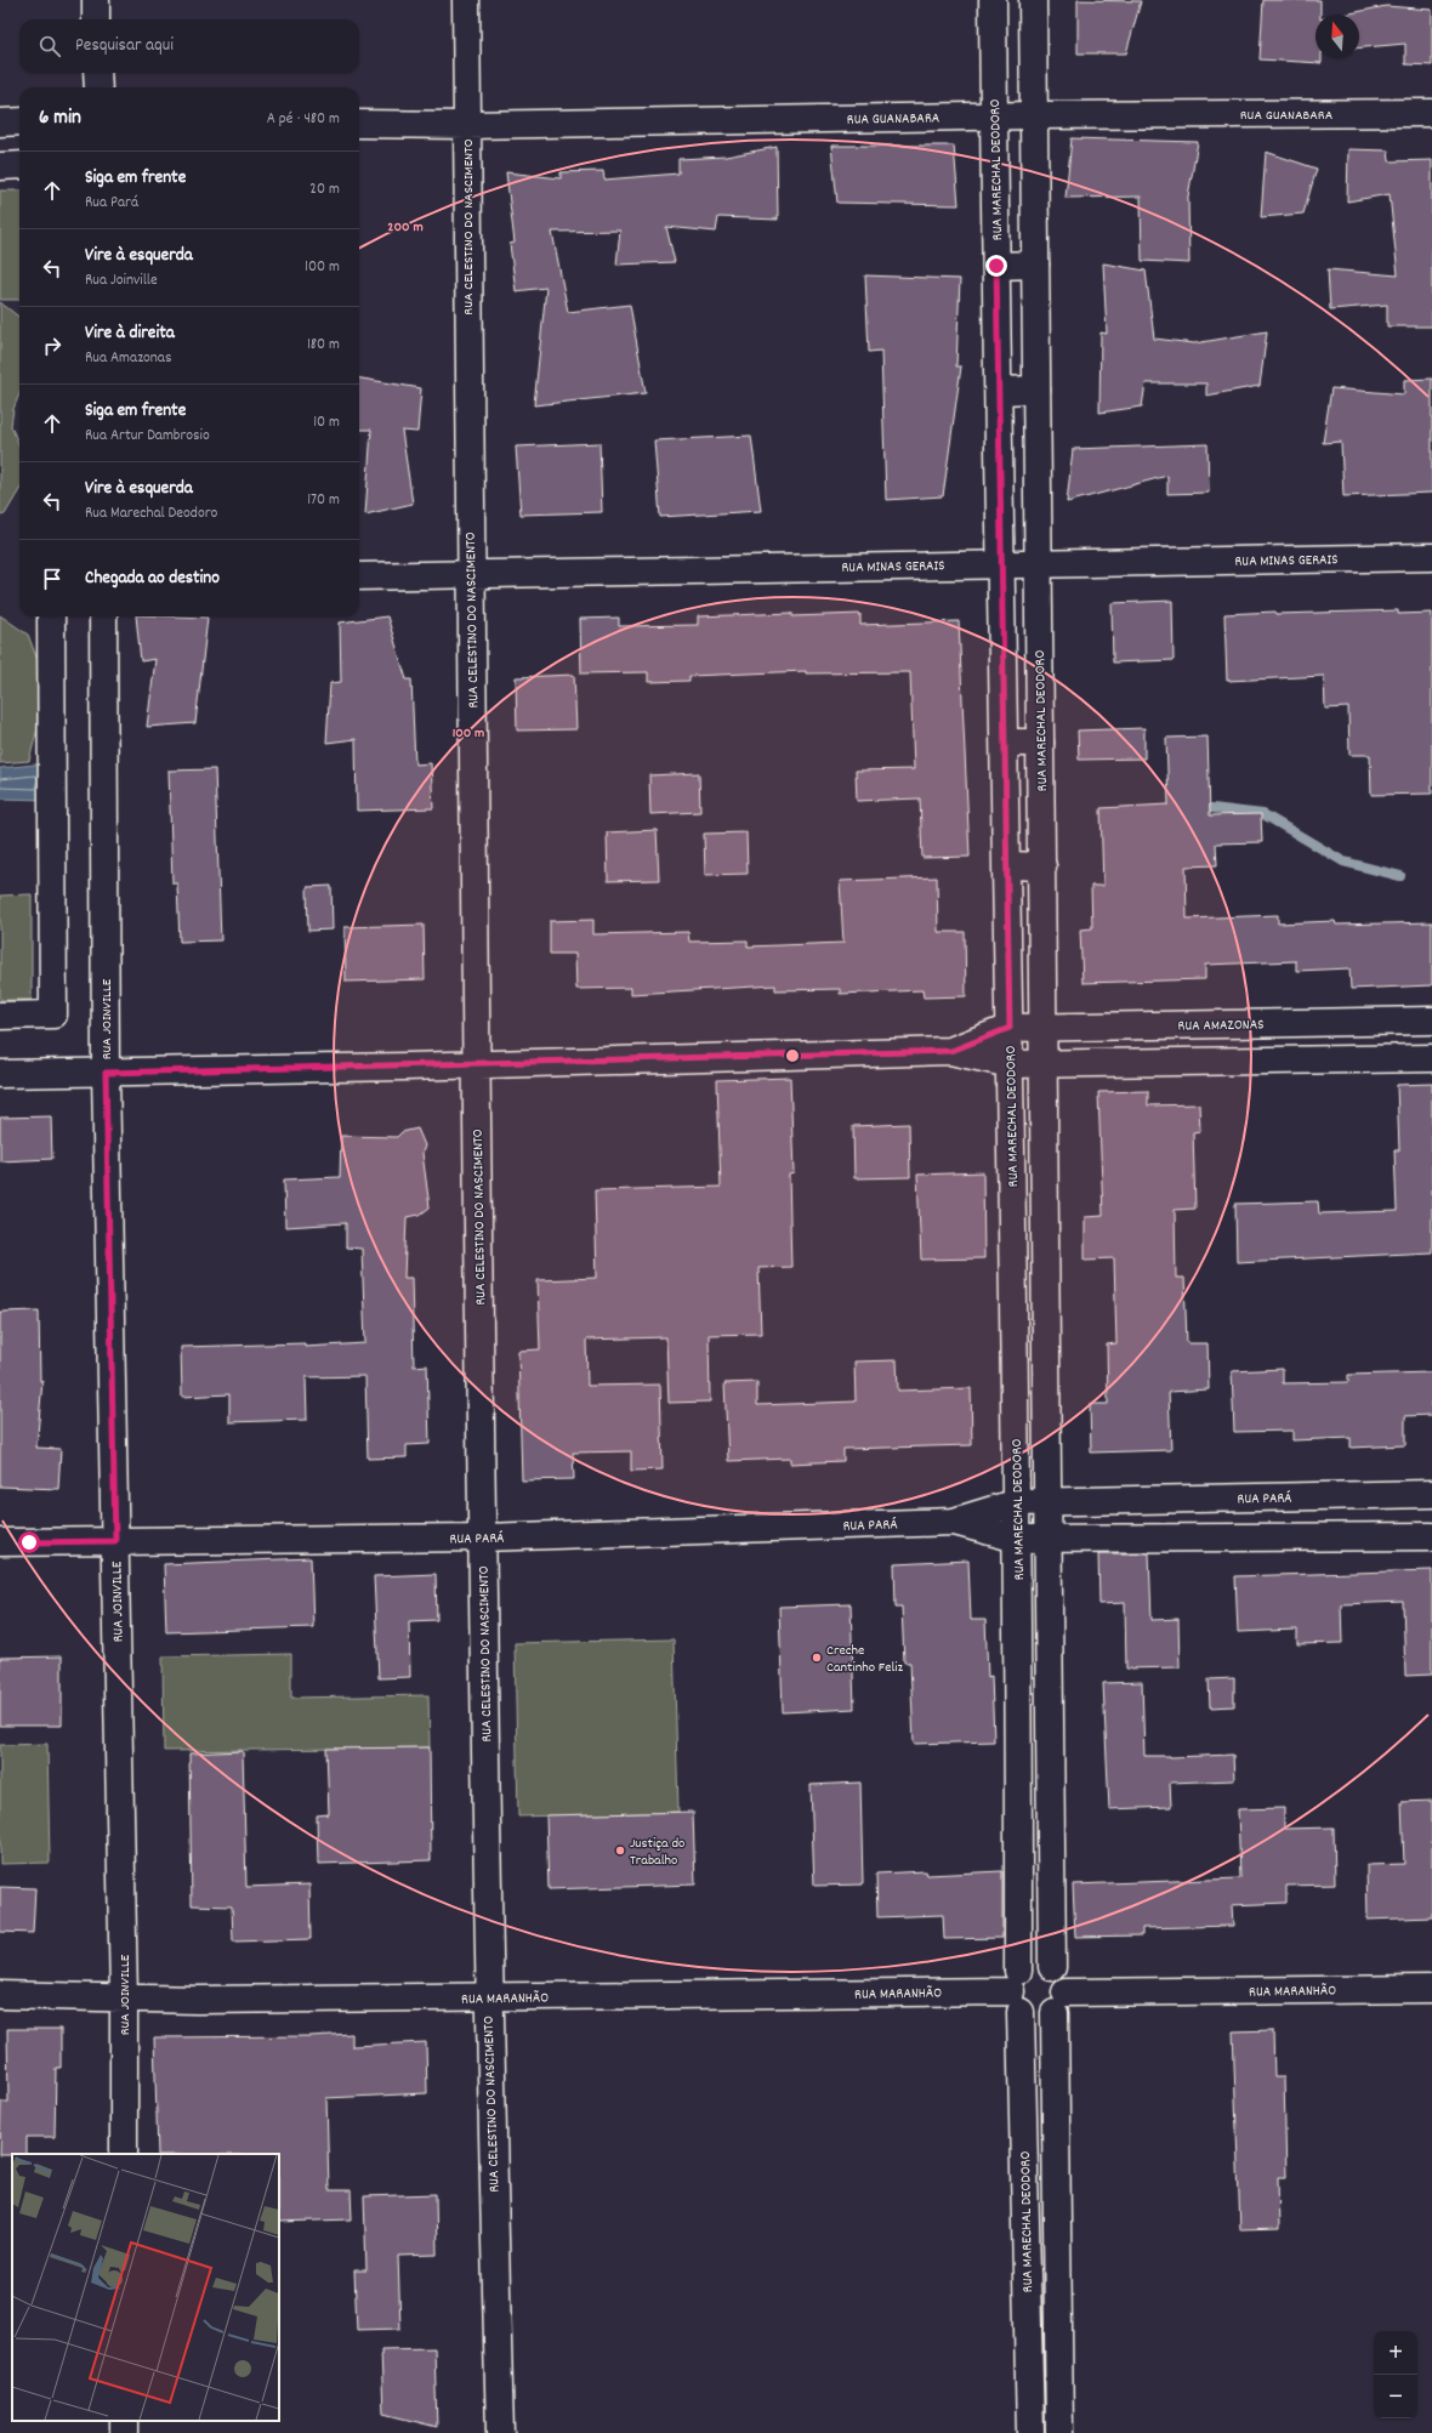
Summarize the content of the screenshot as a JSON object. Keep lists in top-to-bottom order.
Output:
{
  "streets": {
    "street": [
      "RUA GUANABARA",
      "RUA MARECHAL DEODORO",
      "RUA CELESTINO DO NASCIMENTO",
      "RUA MINAS GERAIS",
      "RUA JOINVILLE",
      "RUA AMAZONAS",
      "RUA PARÁ",
      "RUA MARANHÃO"
    ]
  },
  "crossings": [
    ["RUA GUANABARA", "RUA MARECHAL DEODORO"],
    ["RUA GUANABARA", "RUA CELESTINO DO NASCIMENTO"],
    ["RUA MARECHAL DEODORO", "RUA MINAS GERAIS"],
    ["RUA MARECHAL DEODORO", "RUA AMAZONAS"],
    ["RUA MARECHAL DEODORO", "RUA PARÁ"],
    ["RUA MARECHAL DEODORO", "RUA MARANHÃO"],
    ["RUA CELESTINO DO NASCIMENTO", "RUA MINAS GERAIS"],
    ["RUA CELESTINO DO NASCIMENTO", "RUA PARÁ"],
    ["RUA CELESTINO DO NASCIMENTO", "RUA MARANHÃO"],
    ["RUA JOINVILLE", "RUA PARÁ"],
    ["RUA JOINVILLE", "RUA MARANHÃO"]
  ],
  "places": ["Creche Cantinho Feliz", "Justiça do Trabalho"],
  "north": "top",
  "page": {
    "search": "Pesquisar aqui",
    "heading": ["6 min", "A pé · 480 m"],
    "list": [
      ["Siga em frente", "Rua Pará", "20 m"],
      ["Vire à esquerda", "Rua Joinville", "100 m"],
      ["Vire à direita", "Rua Amazonas", "180 m"],
      ["Siga em frente", "Rua Artur Dambrosio", "10 m"],
      ["Vire à esquerda", "Rua Marechal Deodoro", "170 m"],
      "Chegada ao destino"
    ],
    "map_buttons": ["+", "−"]
  },
  "rings": ["200 m", "100 m"]
}
